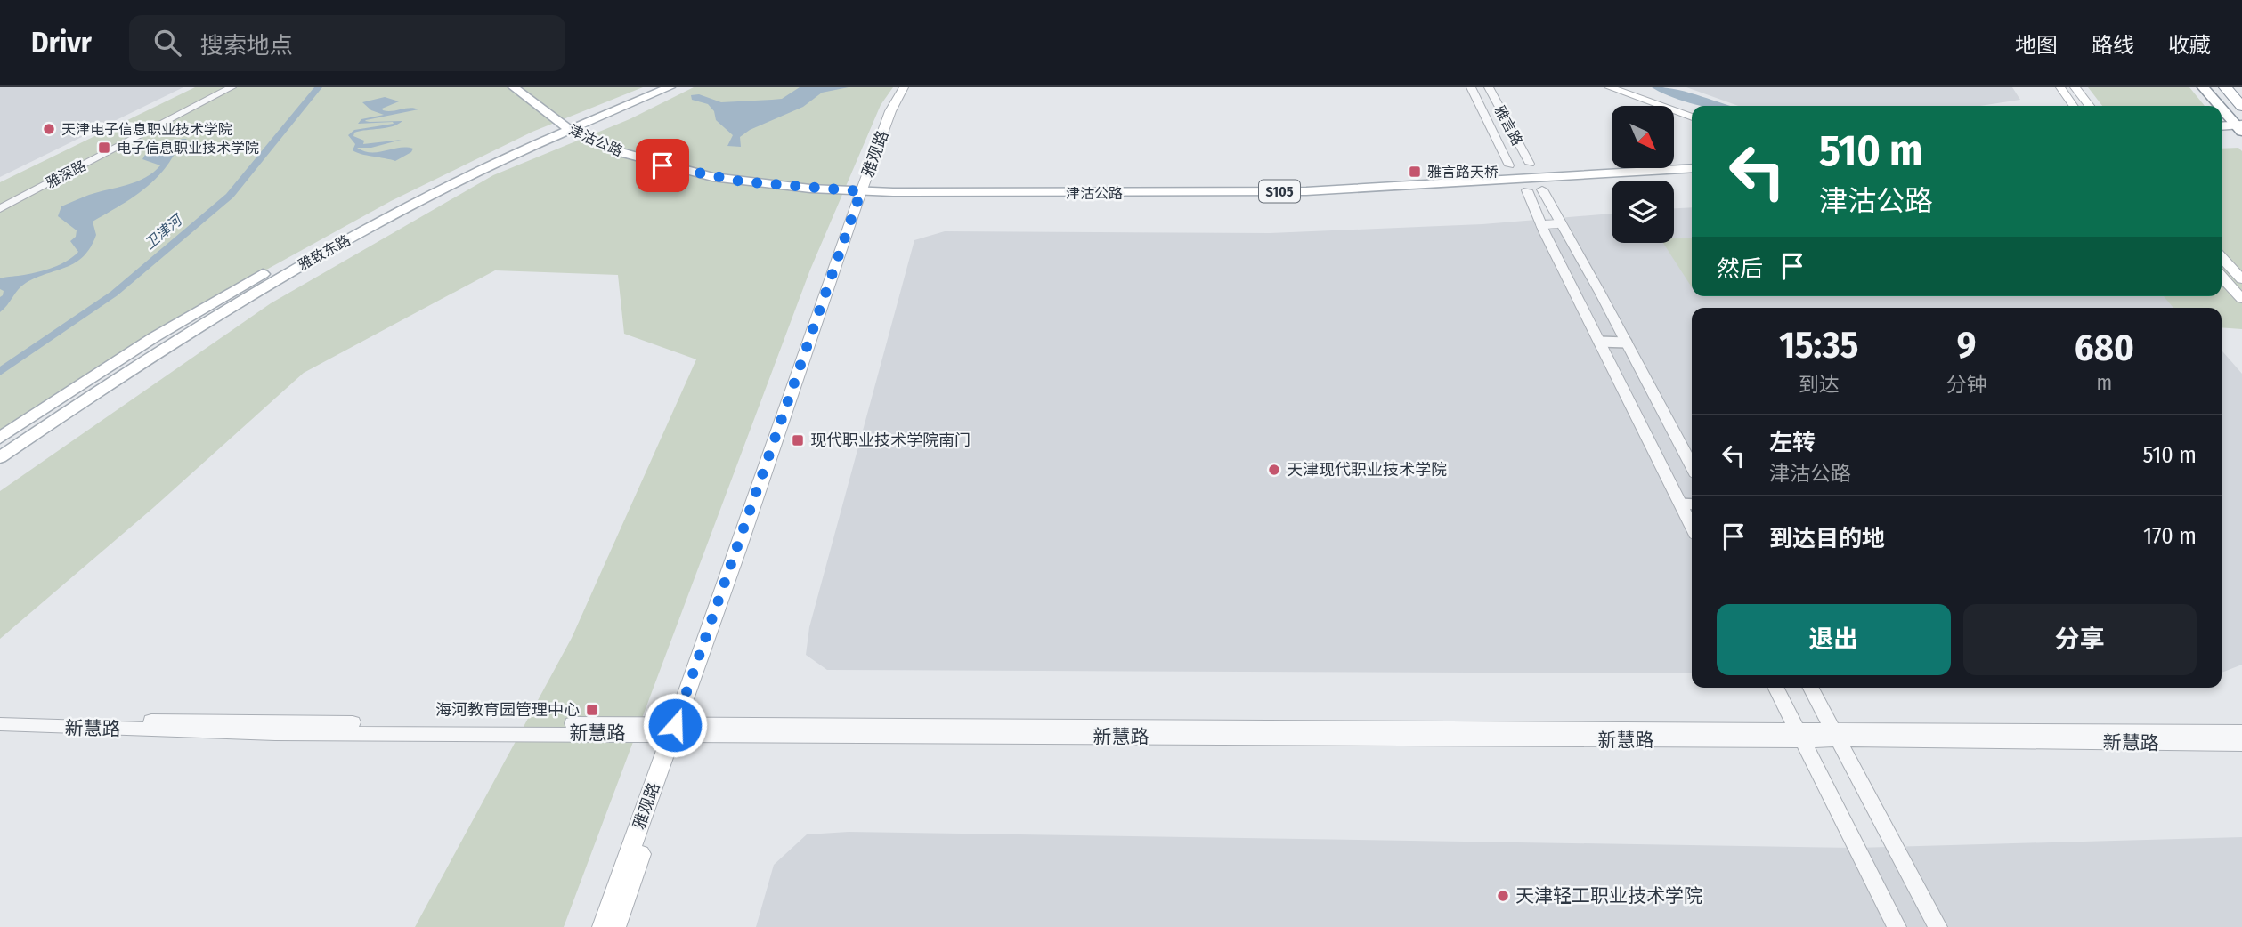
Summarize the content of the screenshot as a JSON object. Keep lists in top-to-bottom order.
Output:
{
  "streets": {
    "main road": [
      "津沽公路",
      "雅观路",
      "S105",
      "雅致东路"
    ],
    "street": ["雅言路", "雅深路", "新慧路"]
  },
  "crossings": [
    ["津沽公路", "雅观路"],
    ["津沽公路", "雅致东路"],
    ["雅观路", "新慧路"]
  ],
  "water": ["卫津河"],
  "places": {
    "other": ["天津电子信息职业技术学院", "天津现代职业技术学院", "天津轻工职业技术学院"],
    "transit": [
      "电子信息职业技术学院",
      "雅言路天桥",
      "现代职业技术学院南门",
      "海河教育园管理中心"
    ]
  },
  "north": "bottom right",
  "page": {
    "header": "Drivr",
    "search": "搜索地点",
    "nav": ["地图", "路线", "收藏"],
    "turn": ["510 m", "津沽公路"],
    "then": "然后",
    "eta": [
      "15:35",
      "到达",
      "9",
      "分钟",
      "680",
      "m"
    ],
    "list": [
      {
        "name": "左转",
        "note": "津沽公路",
        "value": "510 m"
      },
      {
        "name": "到达目的地",
        "value": "170 m"
      }
    ],
    "buttons": ["退出", "分享"]
  }
}
